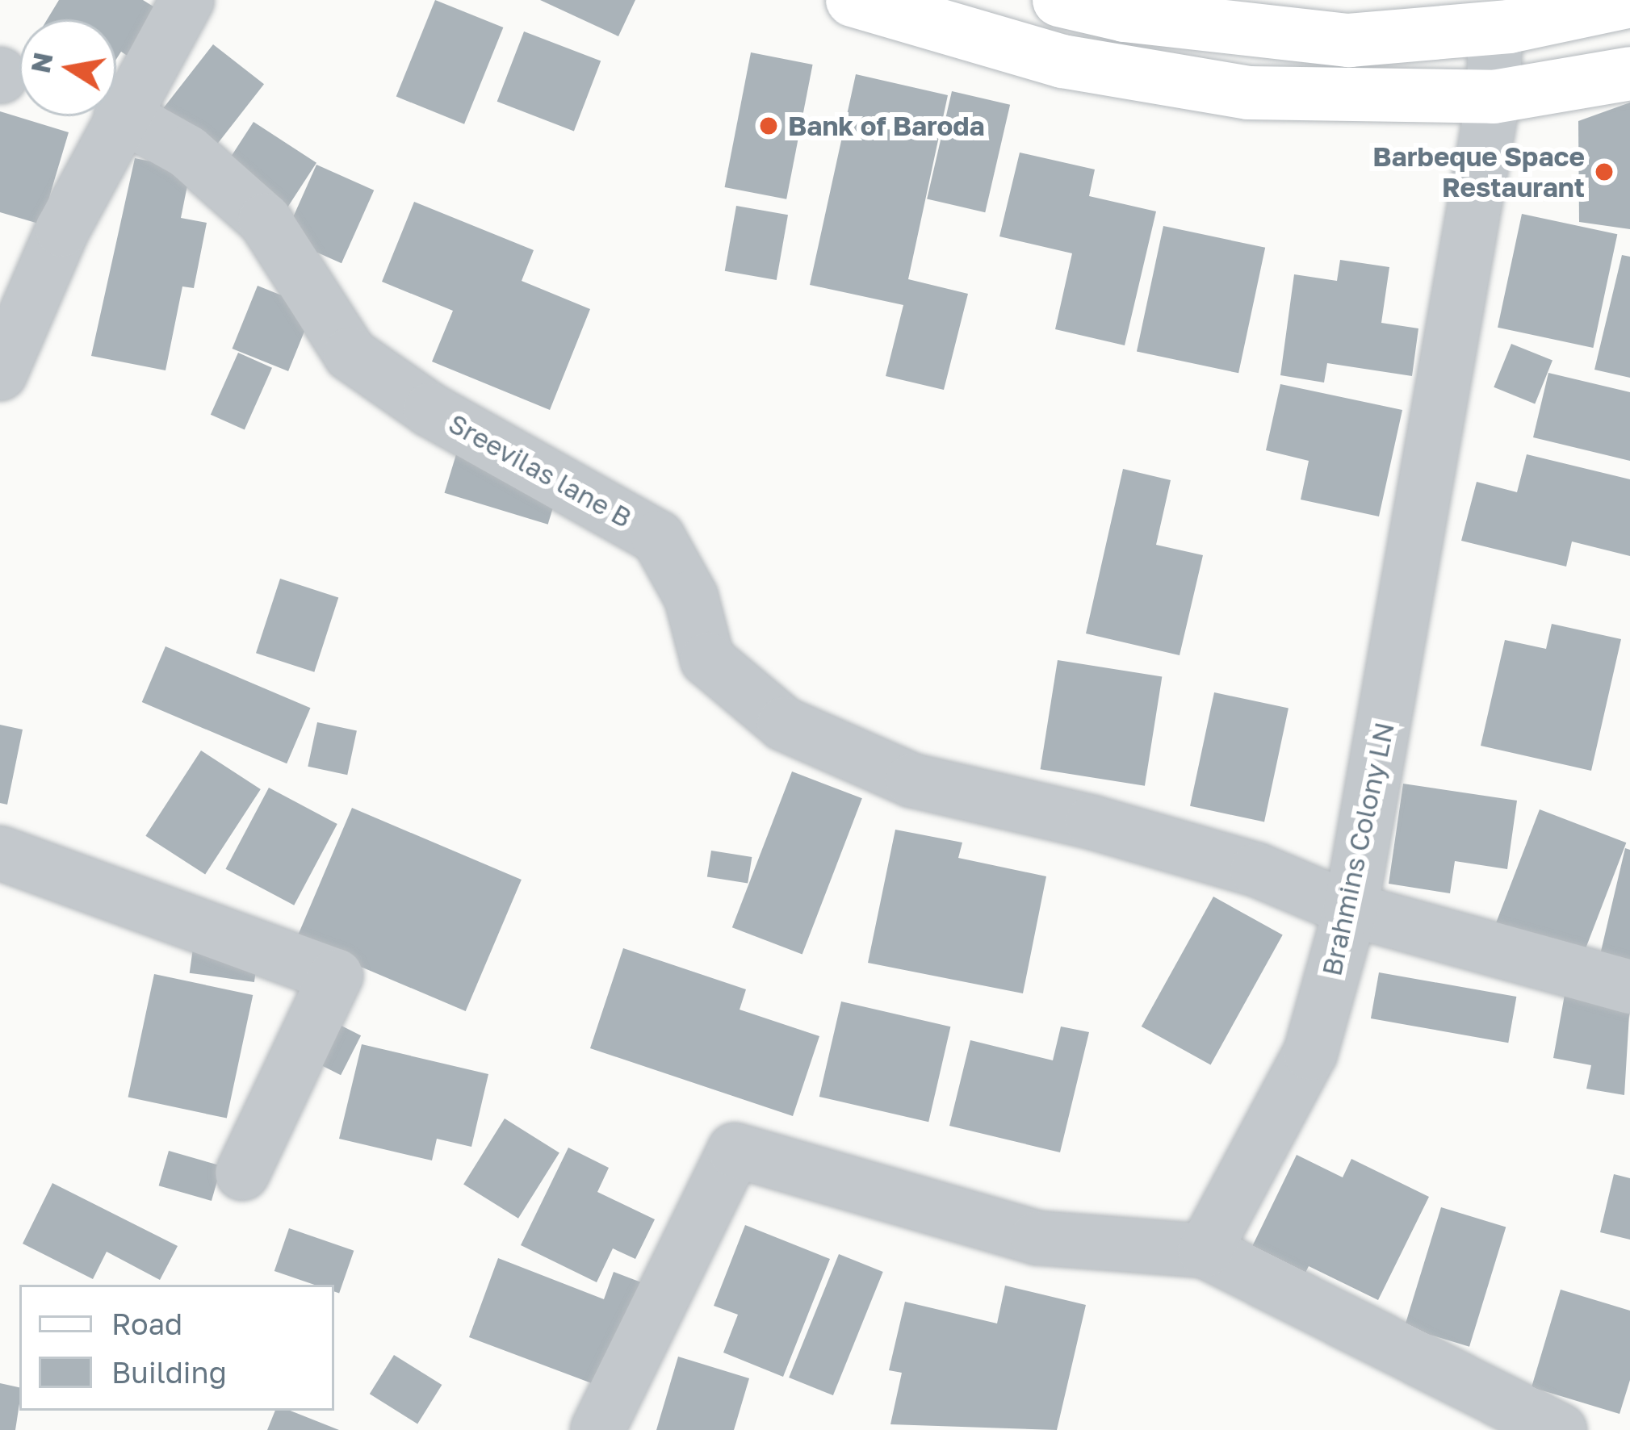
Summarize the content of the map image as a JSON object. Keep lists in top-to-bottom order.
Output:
{
  "streets": {
    "street": ["Sreevilas lane B", "Brahmins Colony LN"]
  },
  "crossings": [
    ["Sreevilas lane B", "Brahmins Colony LN"]
  ],
  "places": ["Bank of Baroda", "Barbeque Space Restaurant"],
  "legend": ["Road", "Building"],
  "north": "left"
}
